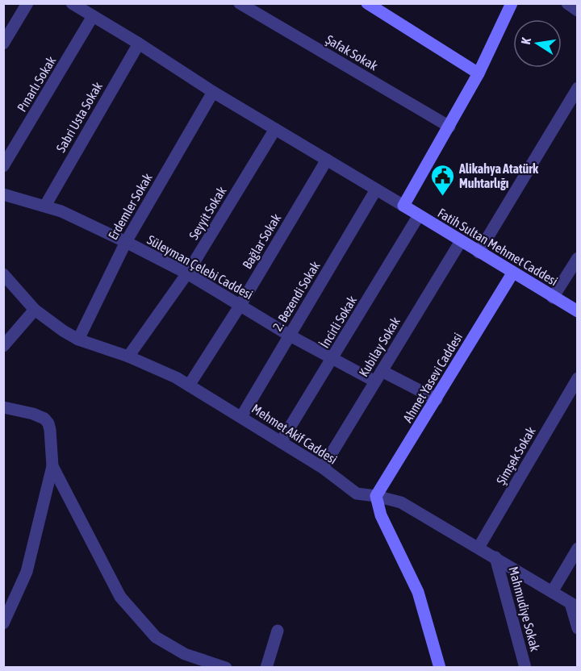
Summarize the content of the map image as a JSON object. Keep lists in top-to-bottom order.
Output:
{
  "streets": {
    "street": [
      "Şafak Sokak",
      "Pınarlı Sokak",
      "Sabri Usta Sokak",
      "Erdemler Sokak",
      "Seyyit Sokak",
      "Bağlar Sokak",
      "Fatih Sultan Mehmet Caddesi",
      "Süleyman Çelebi Caddesi",
      "2. Bezendi Sokak",
      "İncirli Sokak",
      "Kubilay Sokak",
      "Ahmet Yasevi Caddesi",
      "Mehmet Akif Caddesi",
      "Şimşek Sokak",
      "Mahmudiye Sokak"
    ]
  },
  "crossings": [
    ["Sabri Usta Sokak", "Süleyman Çelebi Caddesi"],
    ["Erdemler Sokak", "Süleyman Çelebi Caddesi"],
    ["Erdemler Sokak", "Mehmet Akif Caddesi"],
    ["Seyyit Sokak", "Süleyman Çelebi Caddesi"],
    ["Seyyit Sokak", "Mehmet Akif Caddesi"],
    ["Bağlar Sokak", "Süleyman Çelebi Caddesi"],
    ["Bağlar Sokak", "Mehmet Akif Caddesi"],
    ["Fatih Sultan Mehmet Caddesi", "İncirli Sokak"],
    ["Fatih Sultan Mehmet Caddesi", "Kubilay Sokak"],
    ["Fatih Sultan Mehmet Caddesi", "Ahmet Yasevi Caddesi"],
    ["Süleyman Çelebi Caddesi", "2. Bezendi Sokak"],
    ["Süleyman Çelebi Caddesi", "İncirli Sokak"],
    ["Süleyman Çelebi Caddesi", "Kubilay Sokak"],
    ["Süleyman Çelebi Caddesi", "Ahmet Yasevi Caddesi"],
    ["2. Bezendi Sokak", "Mehmet Akif Caddesi"],
    ["İncirli Sokak", "Mehmet Akif Caddesi"],
    ["Kubilay Sokak", "Mehmet Akif Caddesi"],
    ["Ahmet Yasevi Caddesi", "Mehmet Akif Caddesi"],
    ["Mehmet Akif Caddesi", "Şimşek Sokak"],
    ["Mehmet Akif Caddesi", "Mahmudiye Sokak"]
  ],
  "places": {
    "public building": ["Alikahya Atatürk Muhtarlığı"]
  },
  "north": "left"
}
